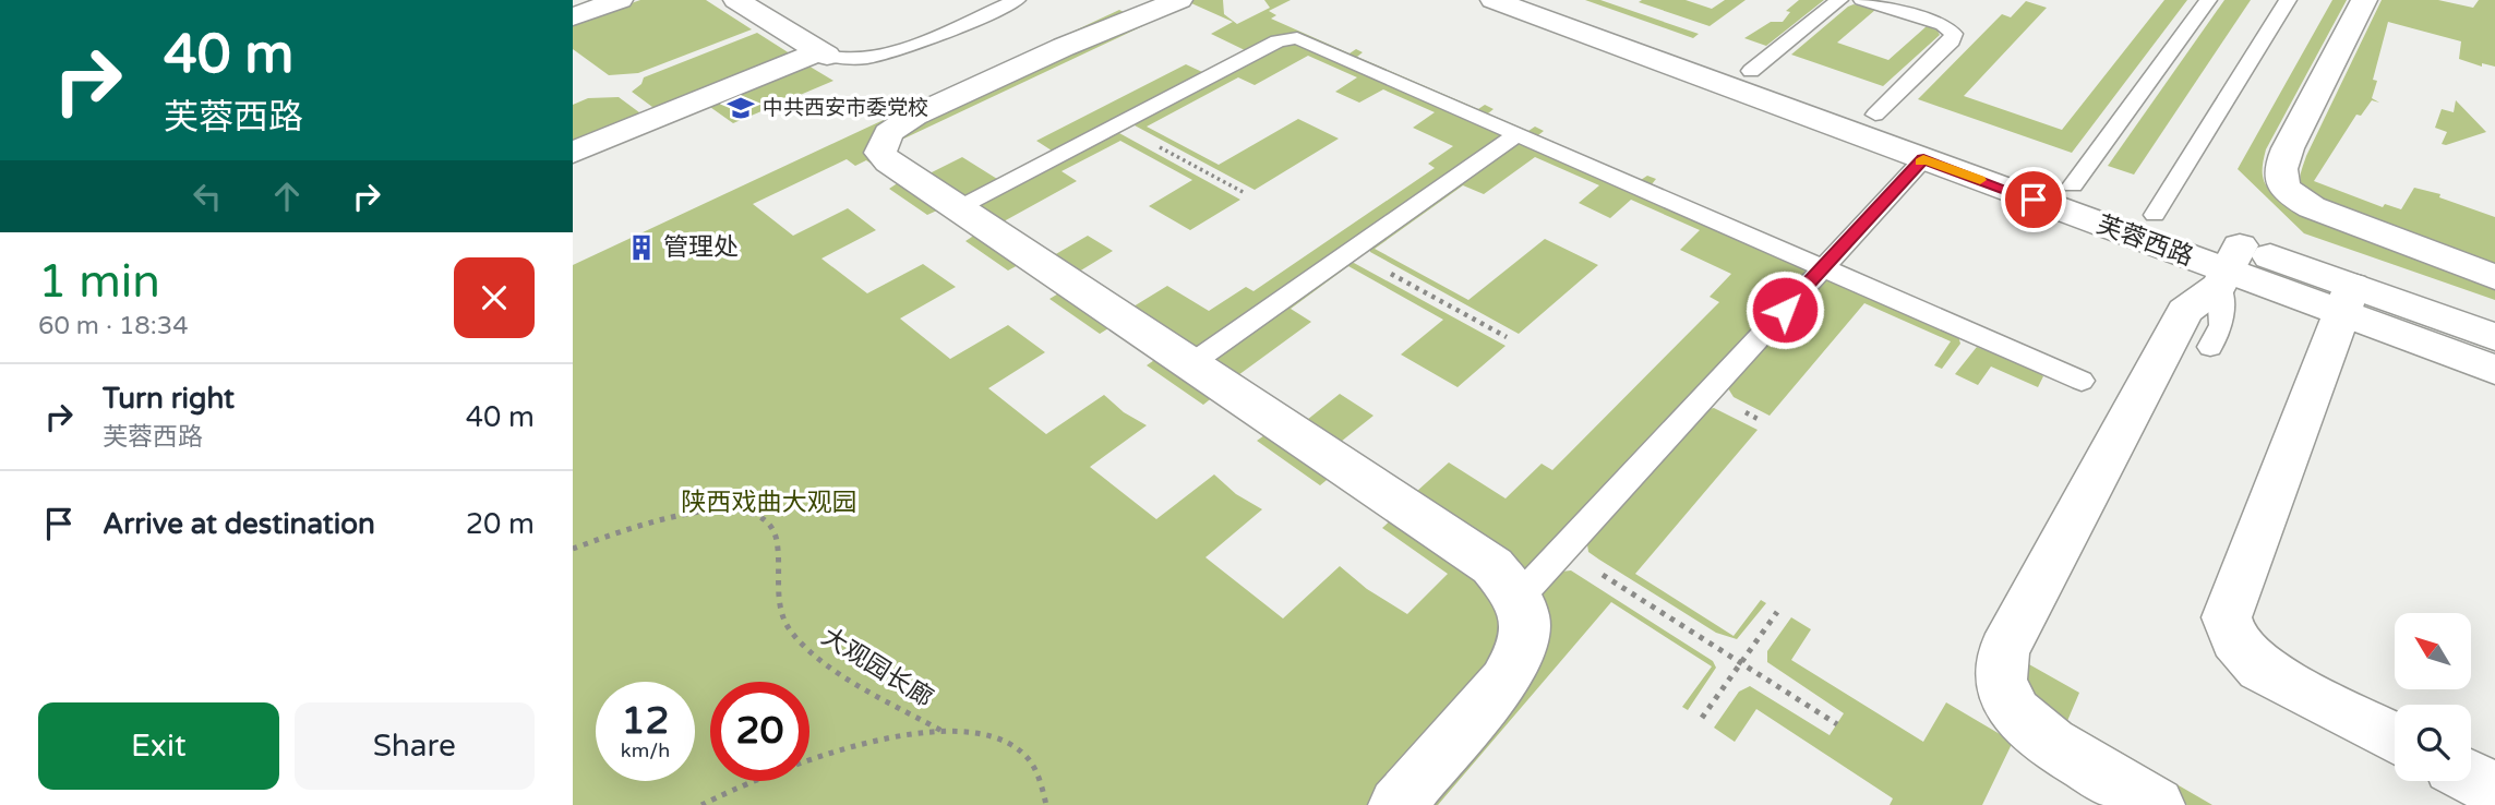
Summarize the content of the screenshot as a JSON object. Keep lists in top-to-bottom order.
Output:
{
  "streets": {
    "street": ["芙蓉西路"],
    "path": ["大观园长廊"]
  },
  "parks": ["陕西戏曲大观园"],
  "places": {
    "school or university": ["中共西安市委党校"],
    "building": ["管理处"]
  },
  "north": "top left",
  "page": {
    "turn": ["40 m", "芙蓉西路"],
    "heading": ["1 min", "60 m · 18:34"],
    "list": [
      {
        "name": "Turn right",
        "note": "芙蓉西路",
        "value": "40 m"
      },
      {
        "name": "Arrive at destination",
        "value": "20 m"
      }
    ],
    "speed": "12 km/h",
    "limit": "20",
    "buttons": ["Exit", "Share"]
  }
}
